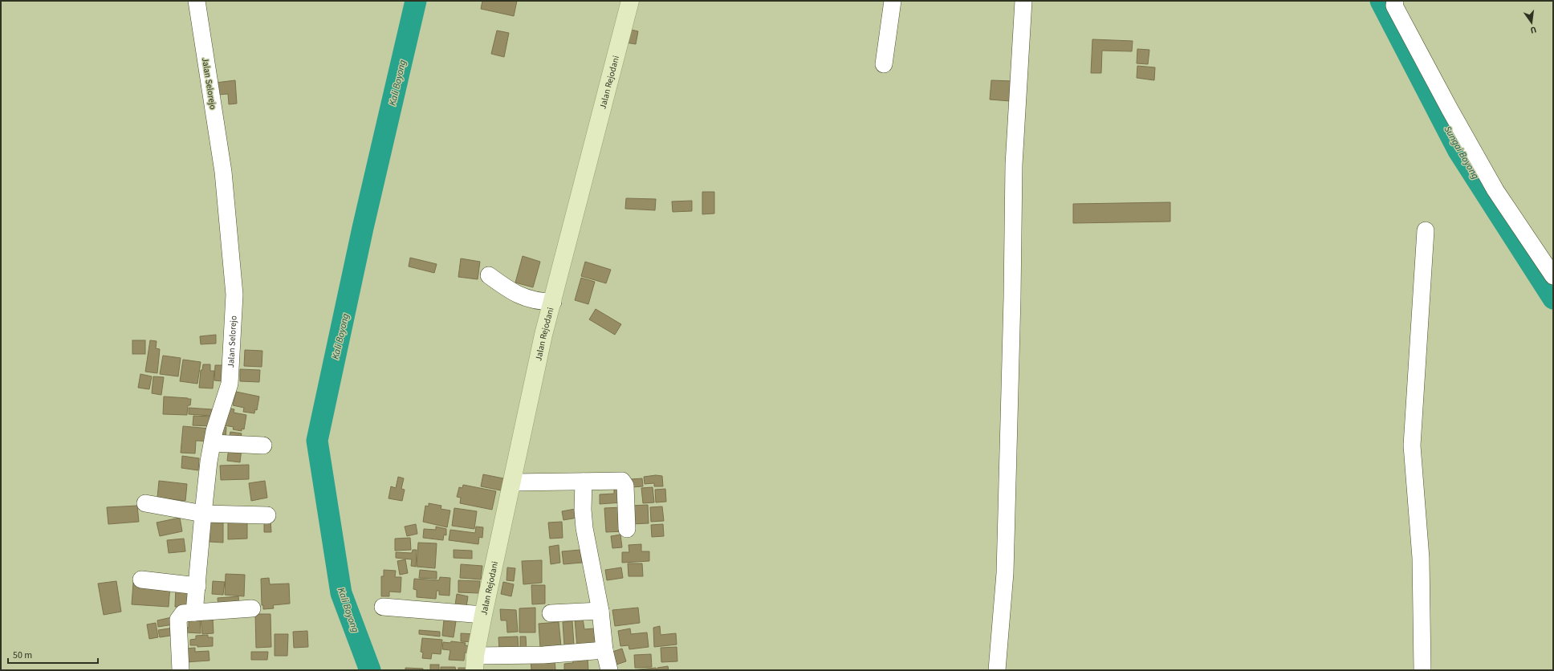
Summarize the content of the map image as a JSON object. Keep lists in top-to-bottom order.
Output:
{
  "streets": {
    "main road": ["Jalan Rejodani"],
    "street": ["Jalan Selorejo"]
  },
  "water": ["Kali Boyong", "Sungai Boyong"],
  "scale_bar": "50 m",
  "north": "bottom"
}
